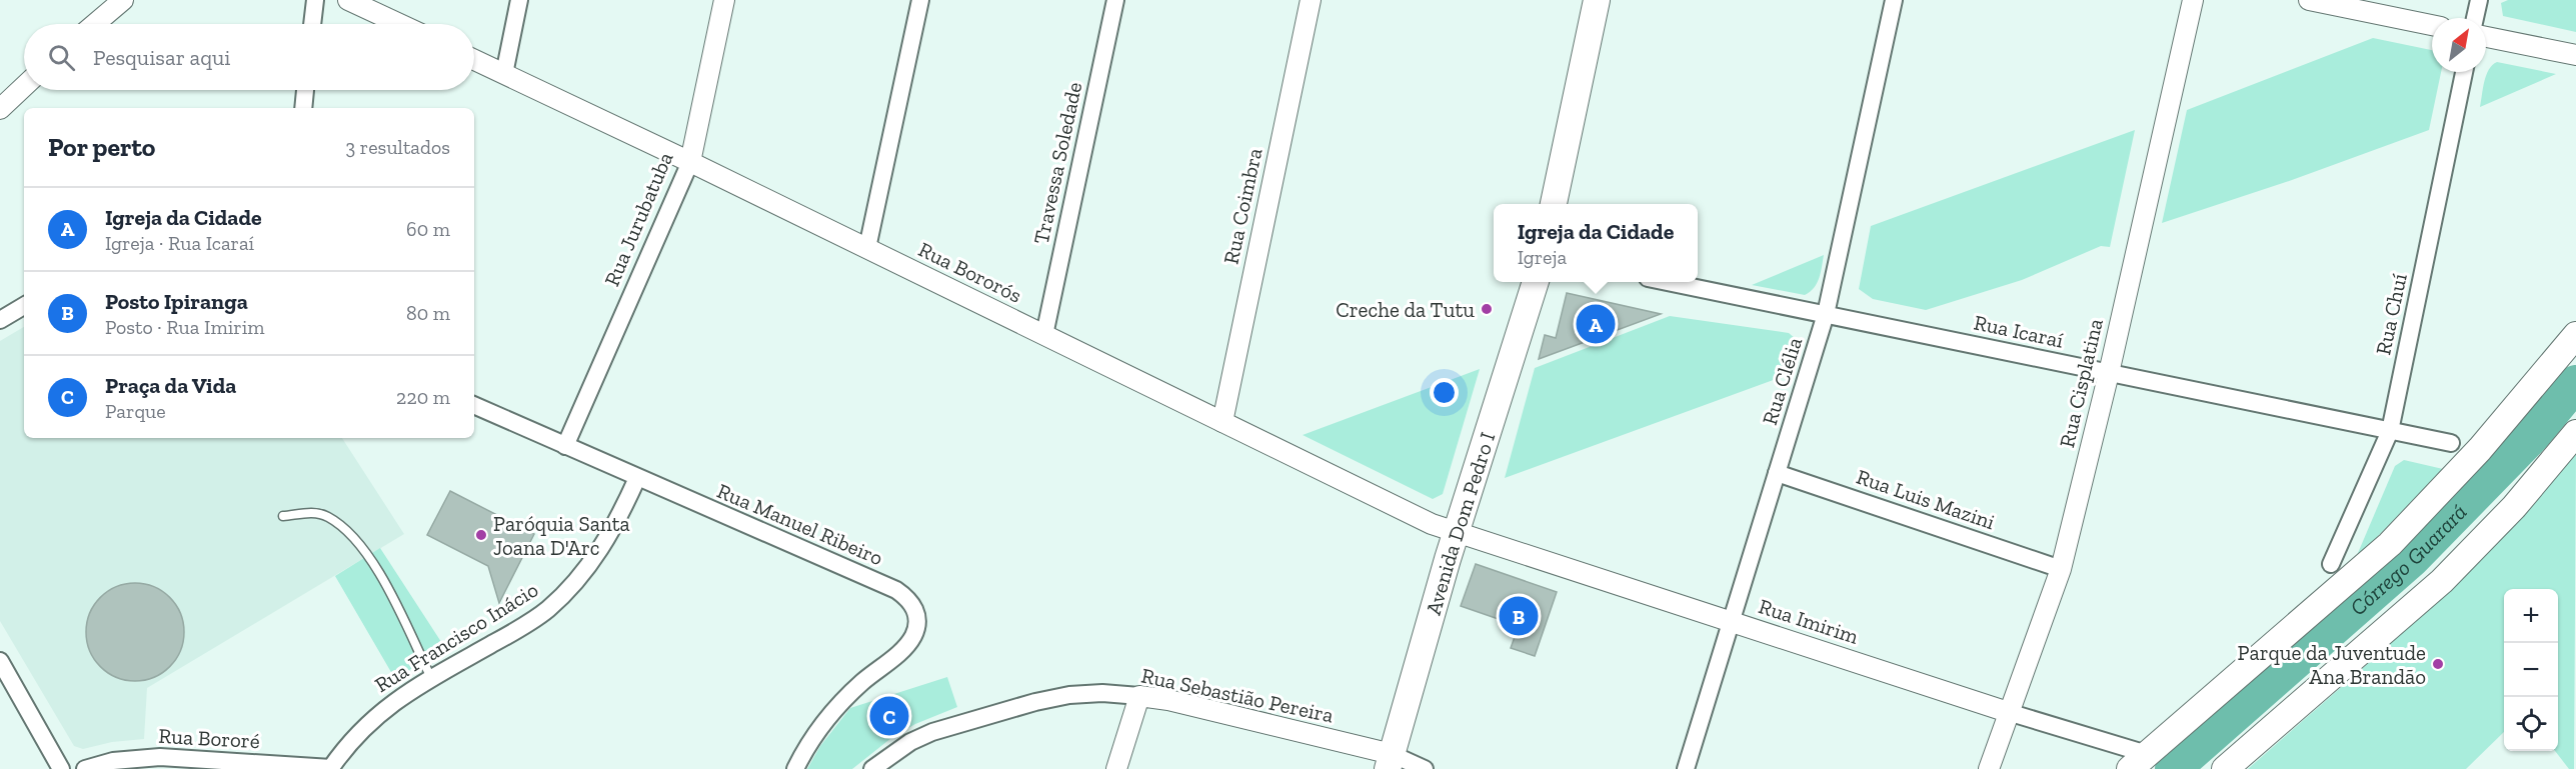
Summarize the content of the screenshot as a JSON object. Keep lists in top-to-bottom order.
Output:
{
  "streets": {
    "main road": ["Avenida Dom Pedro I"],
    "street": [
      "Travessa Soledade",
      "Rua Coimbra",
      "Rua Jurubatuba",
      "Rua Bororós",
      "Rua Chuí",
      "Rua Icaraí",
      "Rua Clélia",
      "Rua Cisplatina",
      "Rua Luis Mazini",
      "Rua Manuel Ribeiro",
      "Rua Imirim",
      "Rua Francisco Inácio",
      "Rua Sebastião Pereira",
      "Rua Bororé"
    ]
  },
  "crossings": [
    ["Travessa Soledade", "Rua Bororós"],
    ["Rua Coimbra", "Rua Bororós"],
    ["Rua Jurubatuba", "Rua Bororós"],
    ["Rua Jurubatuba", "Rua Manuel Ribeiro"],
    ["Rua Bororós", "Avenida Dom Pedro I"],
    ["Rua Bororós", "Rua Imirim"],
    ["Rua Chuí", "Rua Icaraí"],
    ["Rua Icaraí", "Rua Clélia"],
    ["Rua Icaraí", "Rua Cisplatina"],
    ["Rua Clélia", "Rua Luis Mazini"],
    ["Rua Clélia", "Rua Imirim"],
    ["Rua Cisplatina", "Rua Luis Mazini"],
    ["Rua Cisplatina", "Rua Imirim"],
    ["Avenida Dom Pedro I", "Rua Imirim"],
    ["Avenida Dom Pedro I", "Rua Sebastião Pereira"],
    ["Rua Manuel Ribeiro", "Rua Francisco Inácio"],
    ["Rua Francisco Inácio", "Rua Bororé"]
  ],
  "water": ["Córrego Guarará"],
  "places": ["Creche da Tutu", "Paróquia Santa Joana D'Arc", "Parque da Juventude Ana Brandão"],
  "north": "top right",
  "page": {
    "search": "Pesquisar aqui",
    "heading": ["Por perto", "3 resultados"],
    "list": [
      {
        "mark": "A",
        "name": "Igreja da Cidade",
        "note": "Igreja · Rua Icaraí",
        "value": "60 m"
      },
      {
        "mark": "B",
        "name": "Posto Ipiranga",
        "note": "Posto · Rua Imirim",
        "value": "80 m"
      },
      {
        "mark": "C",
        "name": "Praça da Vida",
        "note": "Parque",
        "value": "220 m"
      }
    ],
    "popup": ["Igreja da Cidade", "Igreja"],
    "pins": ["A", "B", "C"],
    "map_buttons": ["+", "−"]
  }
}
